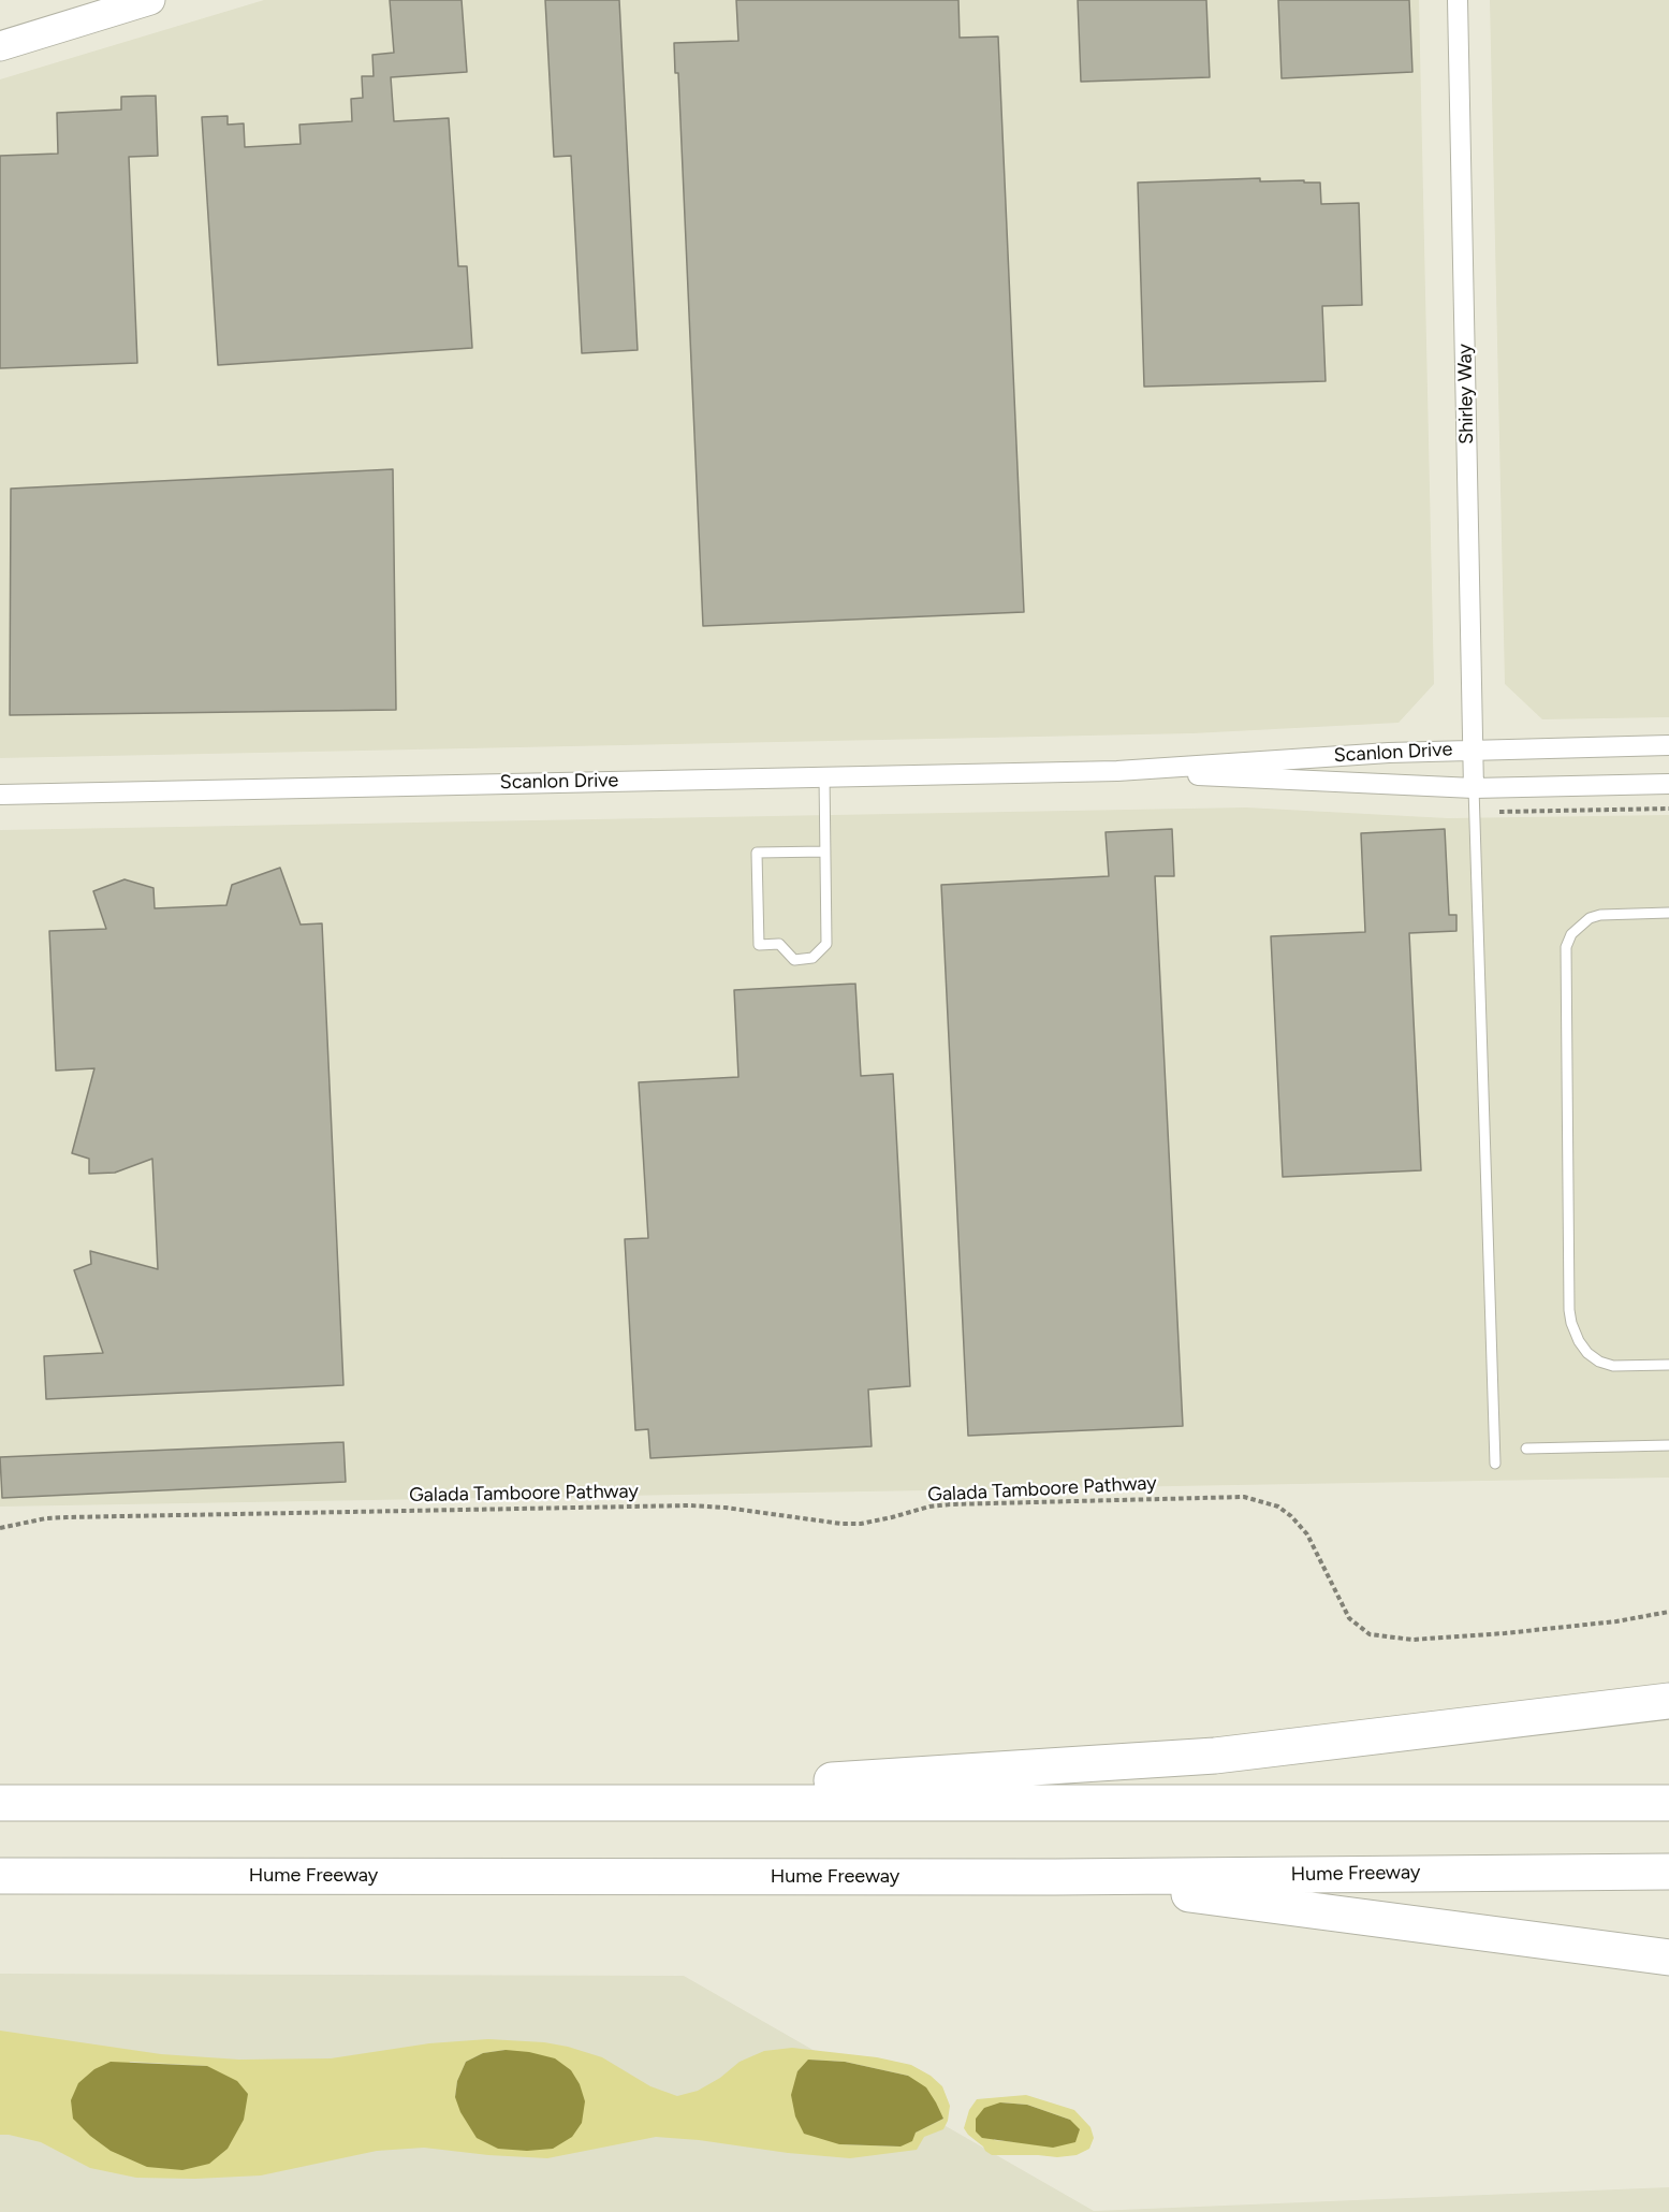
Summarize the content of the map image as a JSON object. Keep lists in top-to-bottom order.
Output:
{
  "streets": {
    "highway": ["Hume Freeway"],
    "street": ["Shirley Way", "Scanlon Drive"],
    "path": ["Galada Tamboore Pathway"]
  },
  "crossings": [
    ["Shirley Way", "Scanlon Drive"]
  ]
}
